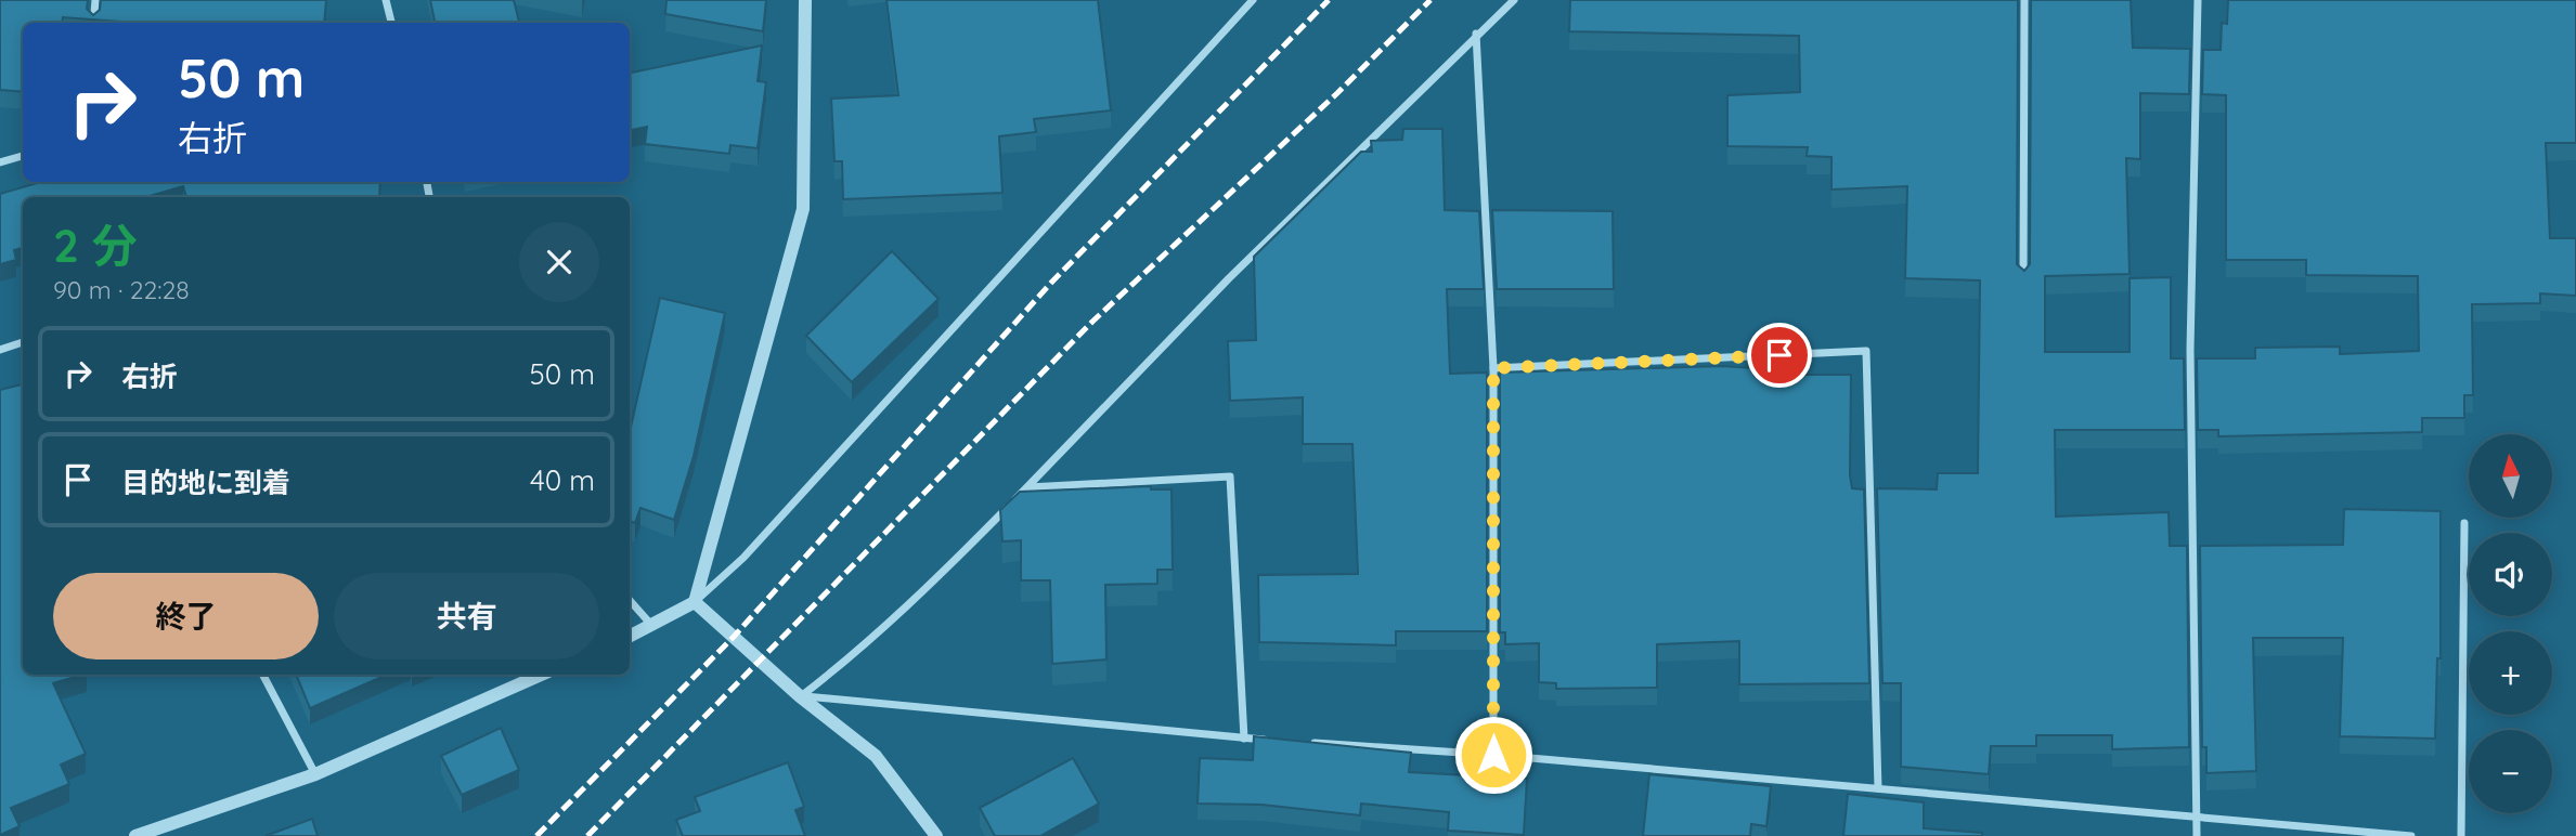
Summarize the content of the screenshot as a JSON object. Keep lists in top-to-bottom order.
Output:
{
  "north": "top",
  "page": {
    "turn": ["50 m", "右折"],
    "heading": ["2 分", "90 m · 22:28"],
    "list": [
      {
        "name": "右折",
        "value": "50 m"
      },
      {
        "name": "目的地に到着",
        "value": "40 m"
      }
    ],
    "map_buttons": ["+", "−"],
    "buttons": ["終了", "共有"]
  }
}
